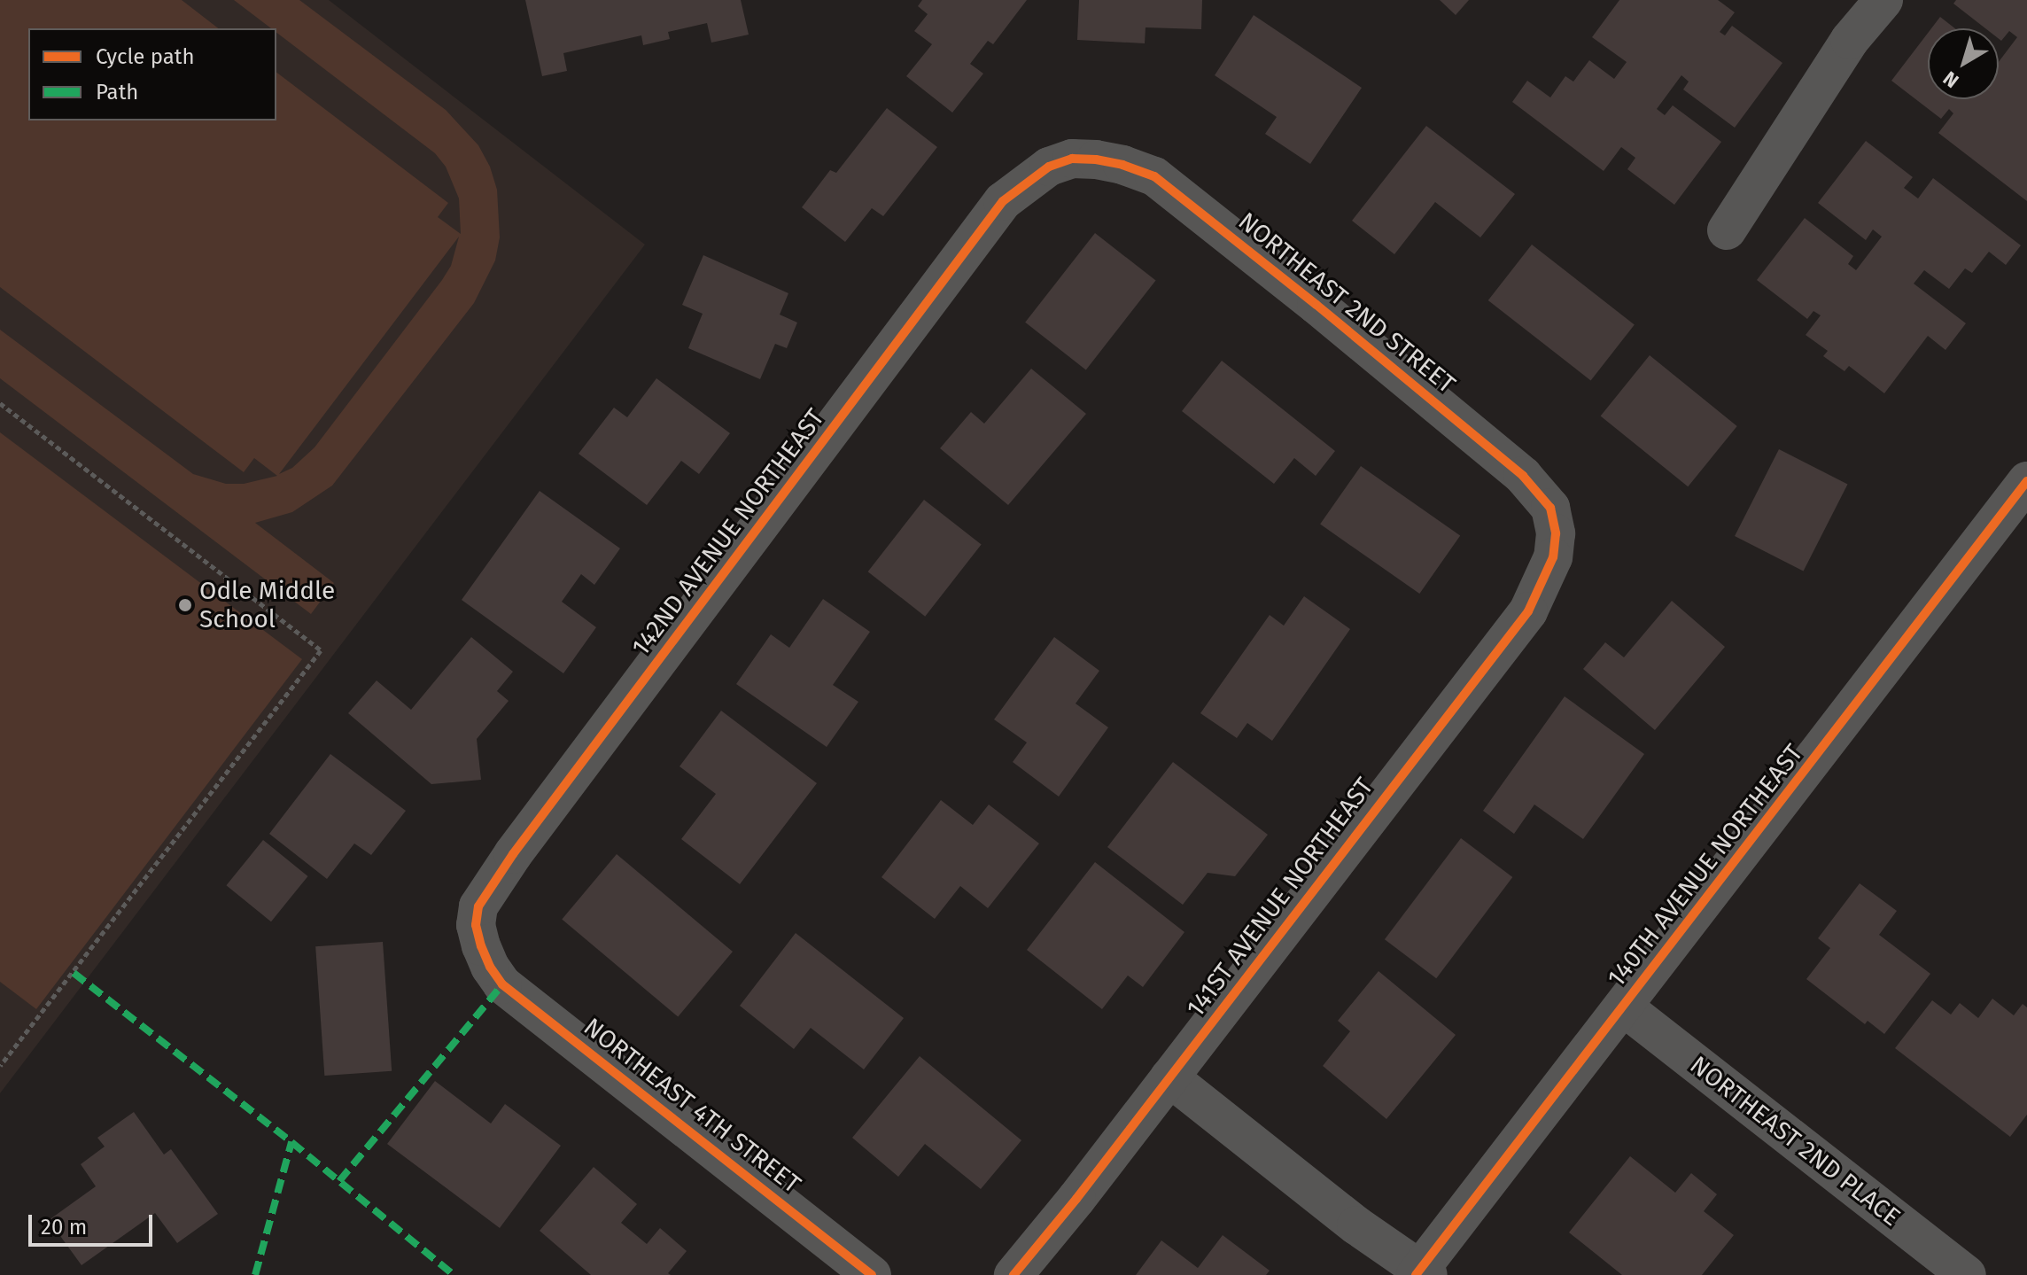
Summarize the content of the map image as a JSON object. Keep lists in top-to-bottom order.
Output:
{
  "streets": {
    "street": [
      "NORTHEAST 2ND STREET",
      "142ND AVENUE NORTHEAST",
      "140TH AVENUE NORTHEAST",
      "141ST AVENUE NORTHEAST",
      "NORTHEAST 4TH STREET",
      "NORTHEAST 2ND PLACE"
    ]
  },
  "crossings": [
    ["NORTHEAST 2ND STREET", "142ND AVENUE NORTHEAST"],
    ["NORTHEAST 2ND STREET", "141ST AVENUE NORTHEAST"],
    ["142ND AVENUE NORTHEAST", "NORTHEAST 4TH STREET"],
    ["140TH AVENUE NORTHEAST", "NORTHEAST 2ND PLACE"]
  ],
  "places": ["Odle Middle School"],
  "legend": ["Cycle path", "Path"],
  "scale_bar": "20 m",
  "north": "bottom left"
}
